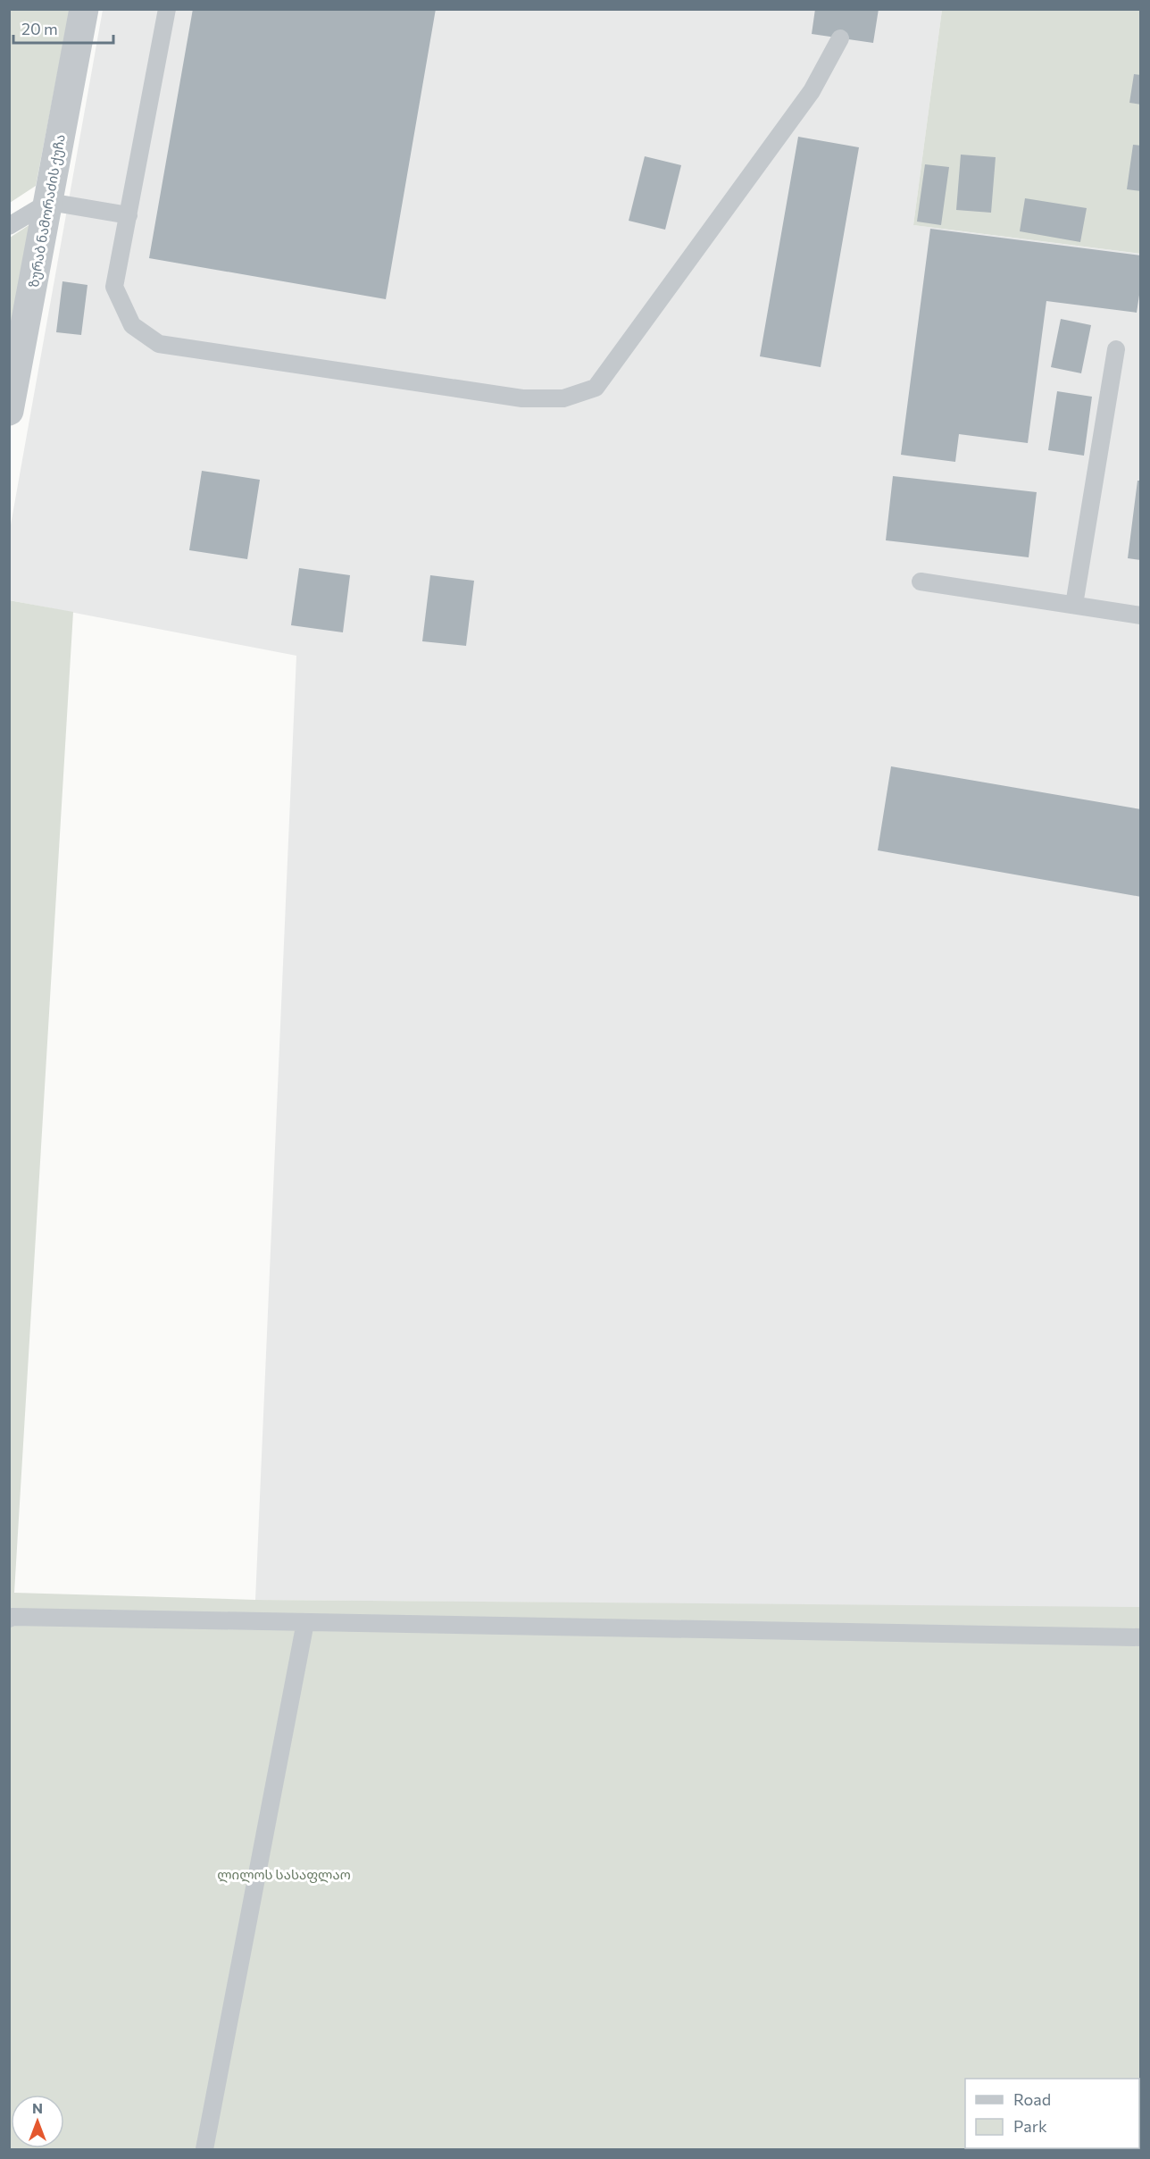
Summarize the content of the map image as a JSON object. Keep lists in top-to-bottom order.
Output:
{
  "streets": {
    "street": ["ზურაბ ნამორაძის ქუჩა"]
  },
  "parks": ["ლილოს სასაფლაო"],
  "legend": ["Road", "Park"],
  "scale_bar": "20 m",
  "north": "top"
}
